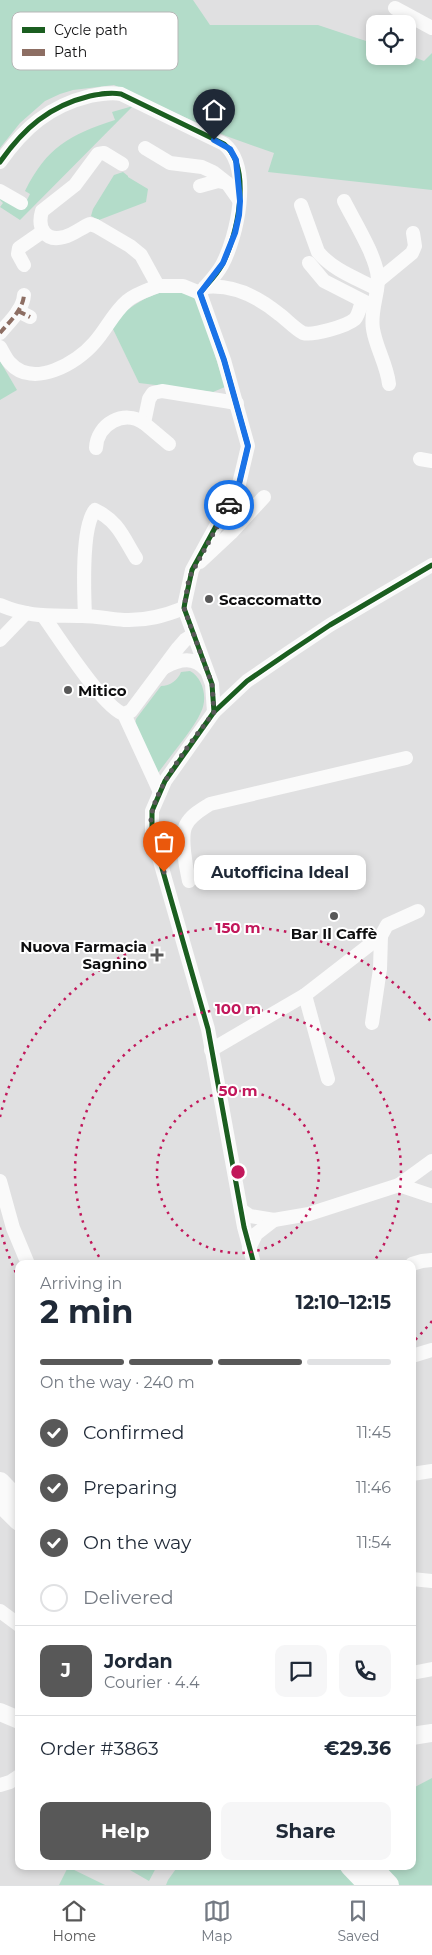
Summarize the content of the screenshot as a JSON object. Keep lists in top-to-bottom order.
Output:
{
  "places": {
    "other": [
      "Scaccomatto",
      "Mitico",
      "Autofficina Ideal",
      "Bar Il Caffè"
    ],
    "health": ["Nuova Farmacia Sagnino"]
  },
  "legend": ["Cycle path", "Path"],
  "page": {
    "bubble": "Autofficina Ideal",
    "heading": ["2 min", "Arriving in", "12:10–12:15"],
    "panel": [
      "Jordan",
      "Courier · 4.4",
      "Order #3863",
      "€29.36"
    ],
    "bar": "On the way · 240 m",
    "list": [
      ["Confirmed", "11:45"],
      ["Preparing", "11:46"],
      ["On the way", "11:54"],
      "Delivered"
    ],
    "round": "J",
    "buttons": ["Help", "Share"],
    "tabs": ["Home", "Map", "Saved"]
  },
  "rings": ["150 m", "100 m", "50 m"]
}
